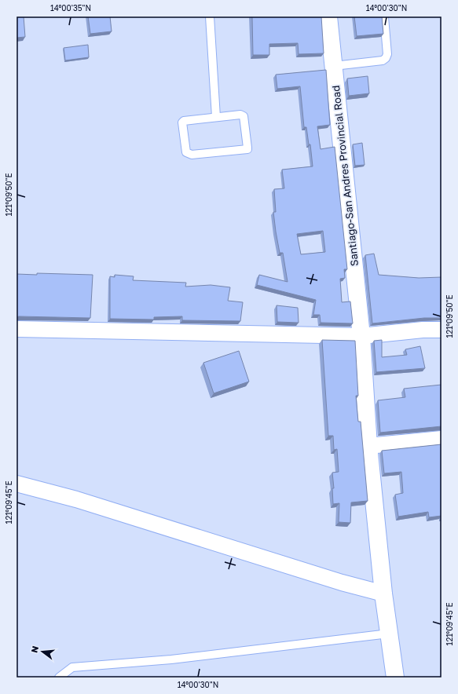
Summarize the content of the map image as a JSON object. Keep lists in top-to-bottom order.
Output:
{
  "streets": {
    "street": ["Santiago-San Andres Provincial Road"]
  },
  "north": "left",
  "coordinates": [
    "14°00'35\"N",
    "14°00'30\"N",
    "121°09'50\"E",
    "121°09'45\"E"
  ]
}
